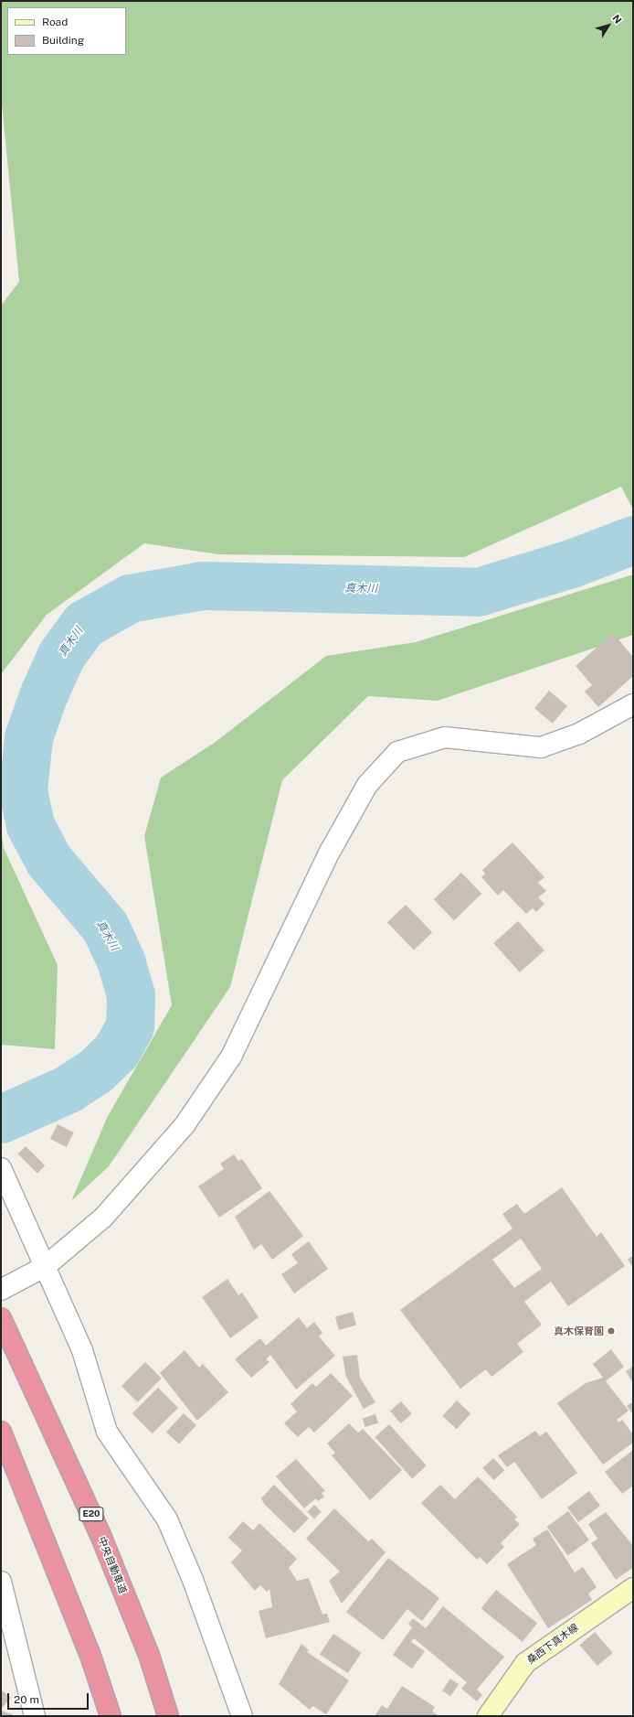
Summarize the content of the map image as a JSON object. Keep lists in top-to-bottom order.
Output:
{
  "streets": {
    "highway": ["E20", "中央自動車道"],
    "main road": ["桑西下真木線"]
  },
  "water": ["真木川"],
  "places": ["真木保育園"],
  "legend": ["Road", "Building"],
  "scale_bar": "20 m",
  "north": "top right"
}
